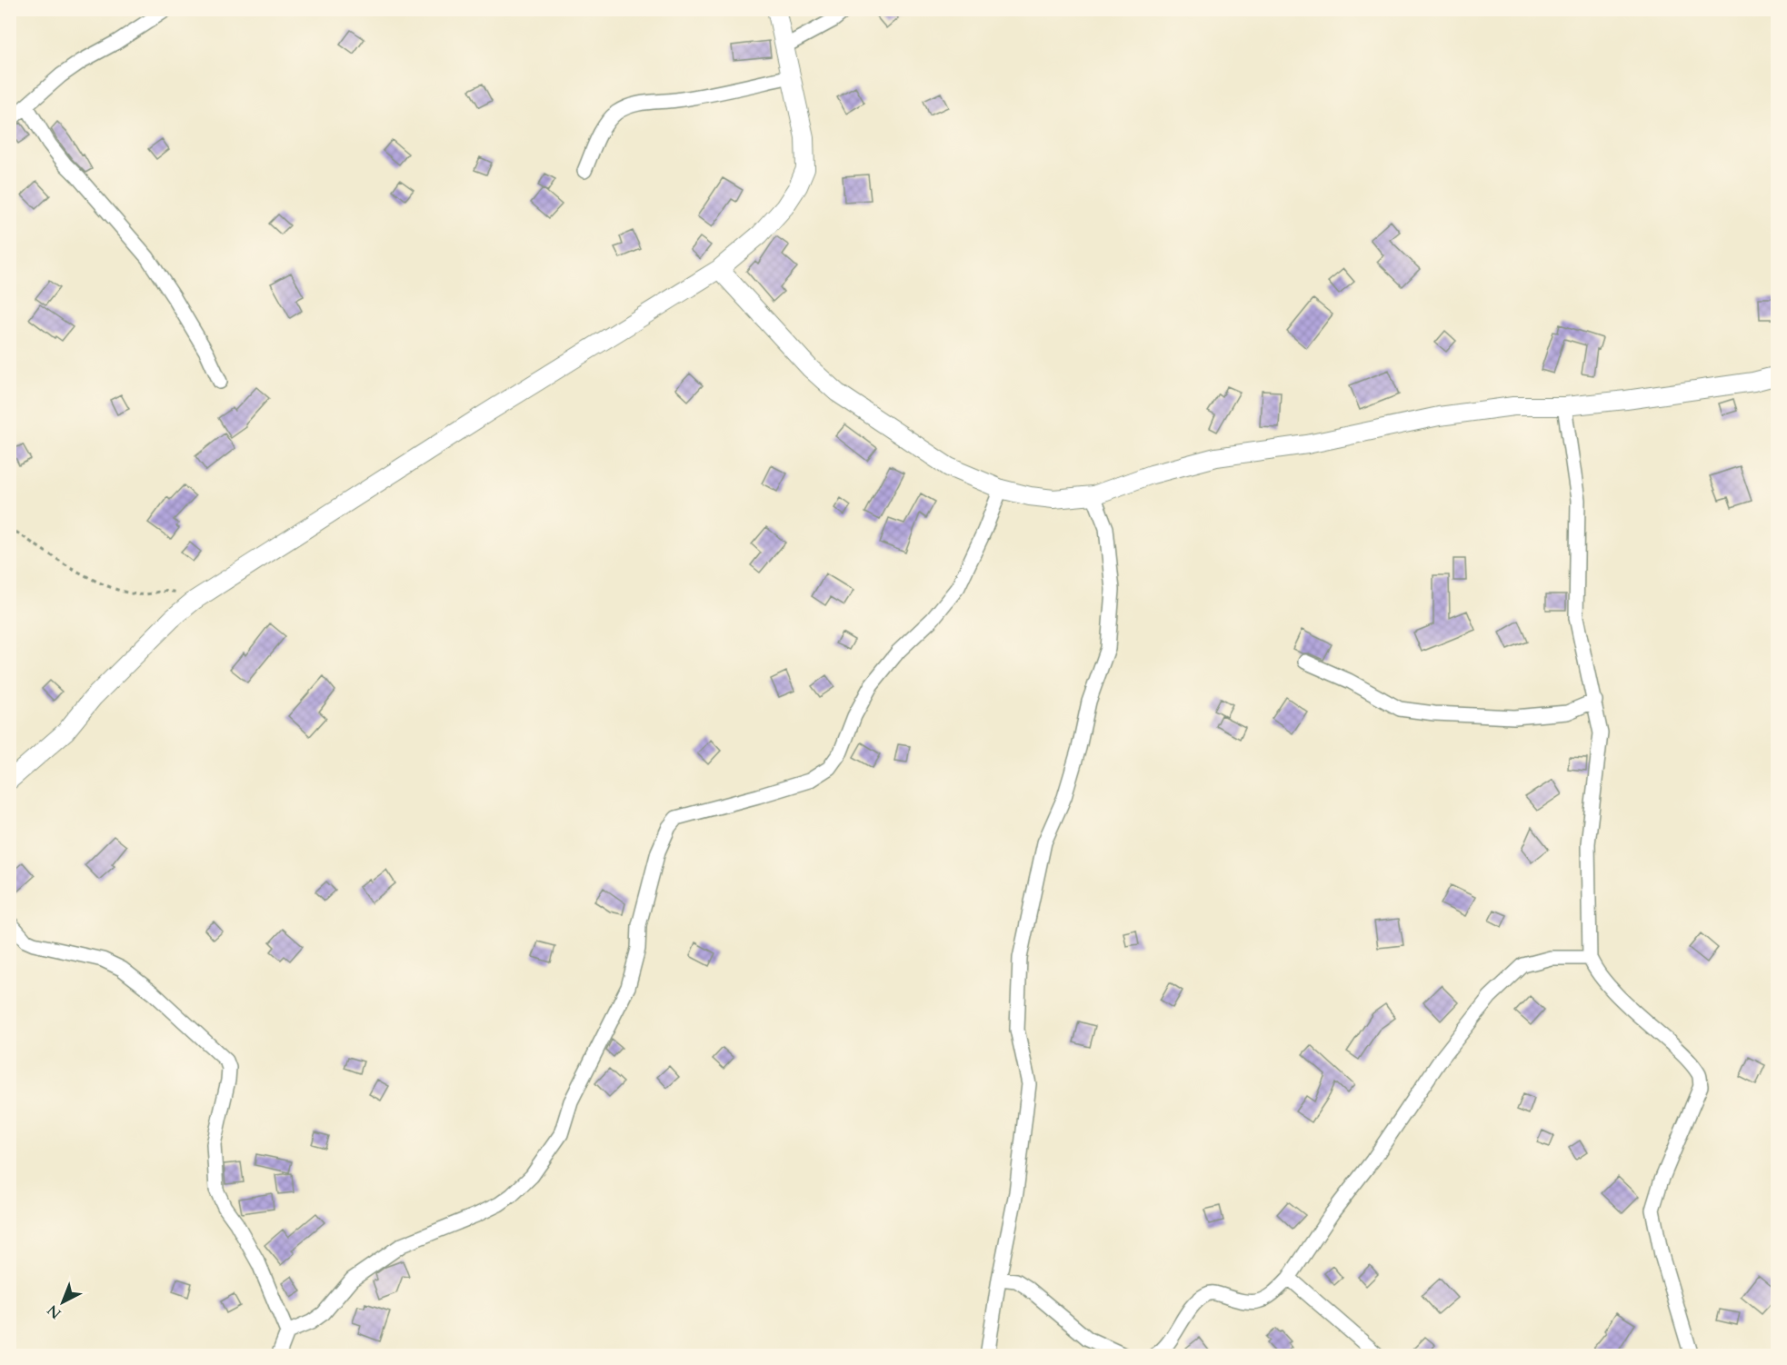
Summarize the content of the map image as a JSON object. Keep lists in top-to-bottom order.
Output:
{
  "north": "bottom left"
}
